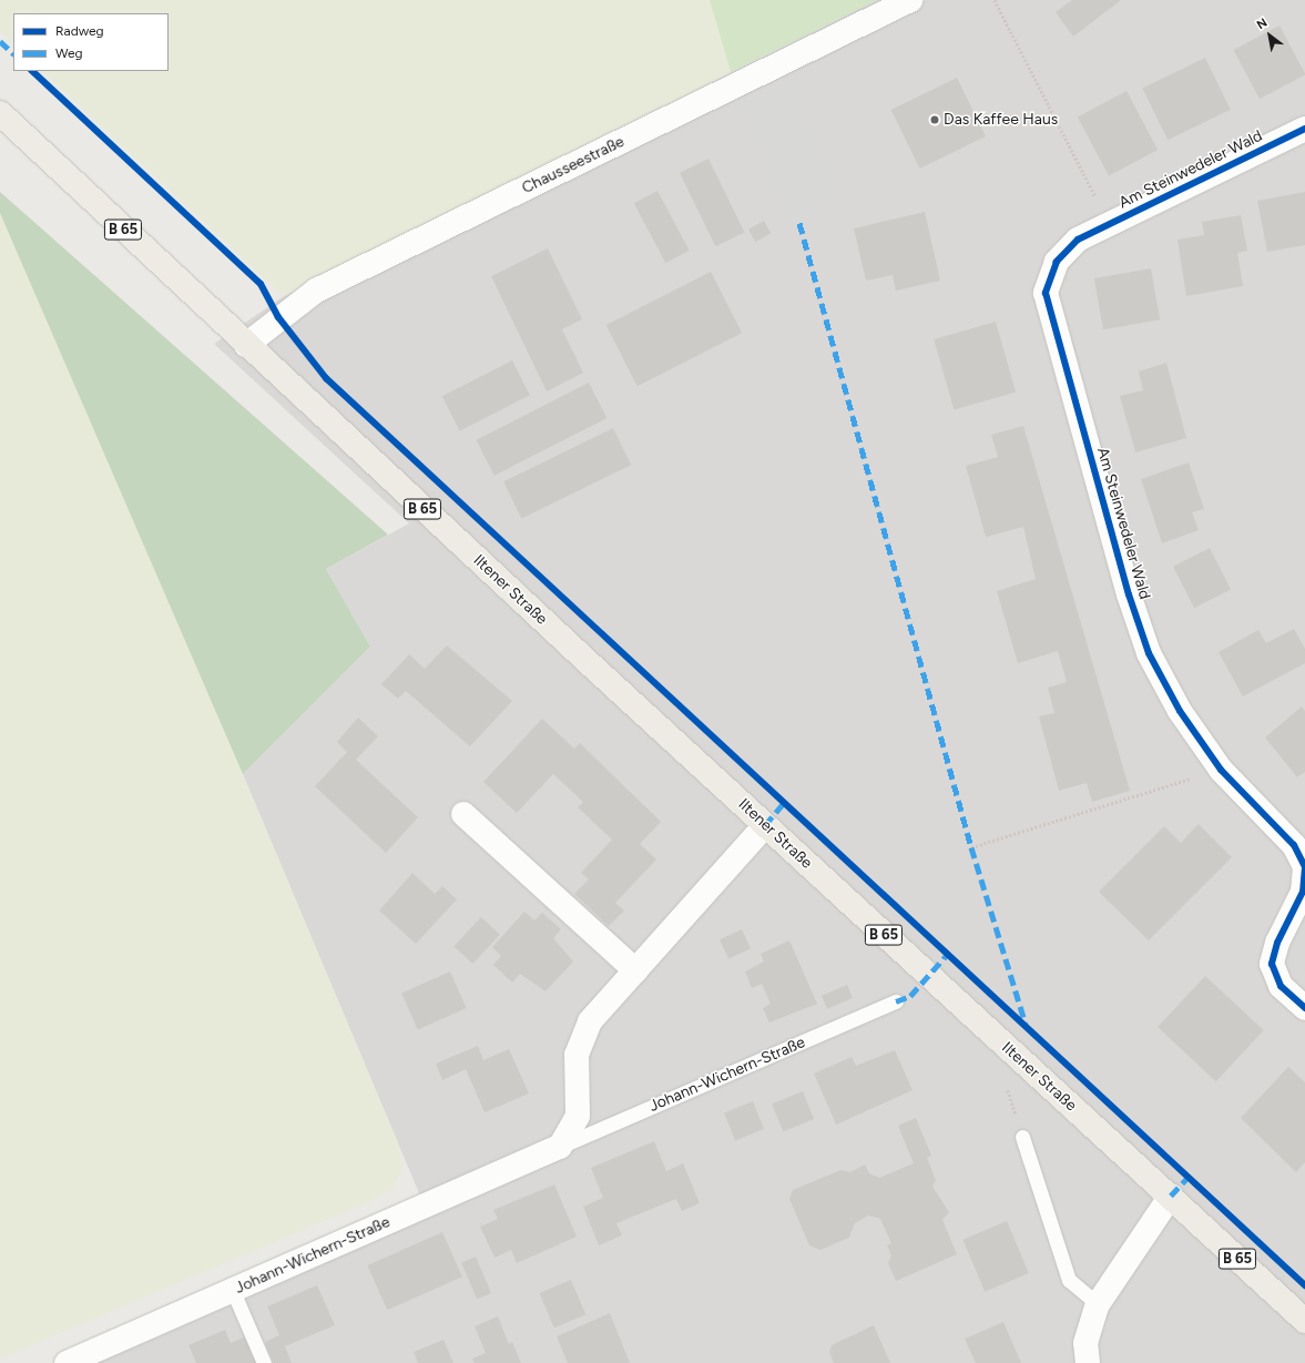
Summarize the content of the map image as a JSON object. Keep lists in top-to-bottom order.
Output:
{
  "streets": {
    "main road": ["B 65", "Iltener Straße"],
    "street": ["Chausseestraße", "Am Steinwedeler Wald", "Johann-Wichern-Straße"]
  },
  "crossings": [
    ["Chausseestraße", "B 65"],
    ["Chausseestraße", "Iltener Straße"],
    ["B 65", "Iltener Straße"]
  ],
  "places": ["Das Kaffee Haus"],
  "legend": ["Radweg", "Weg"],
  "north": "top left"
}
